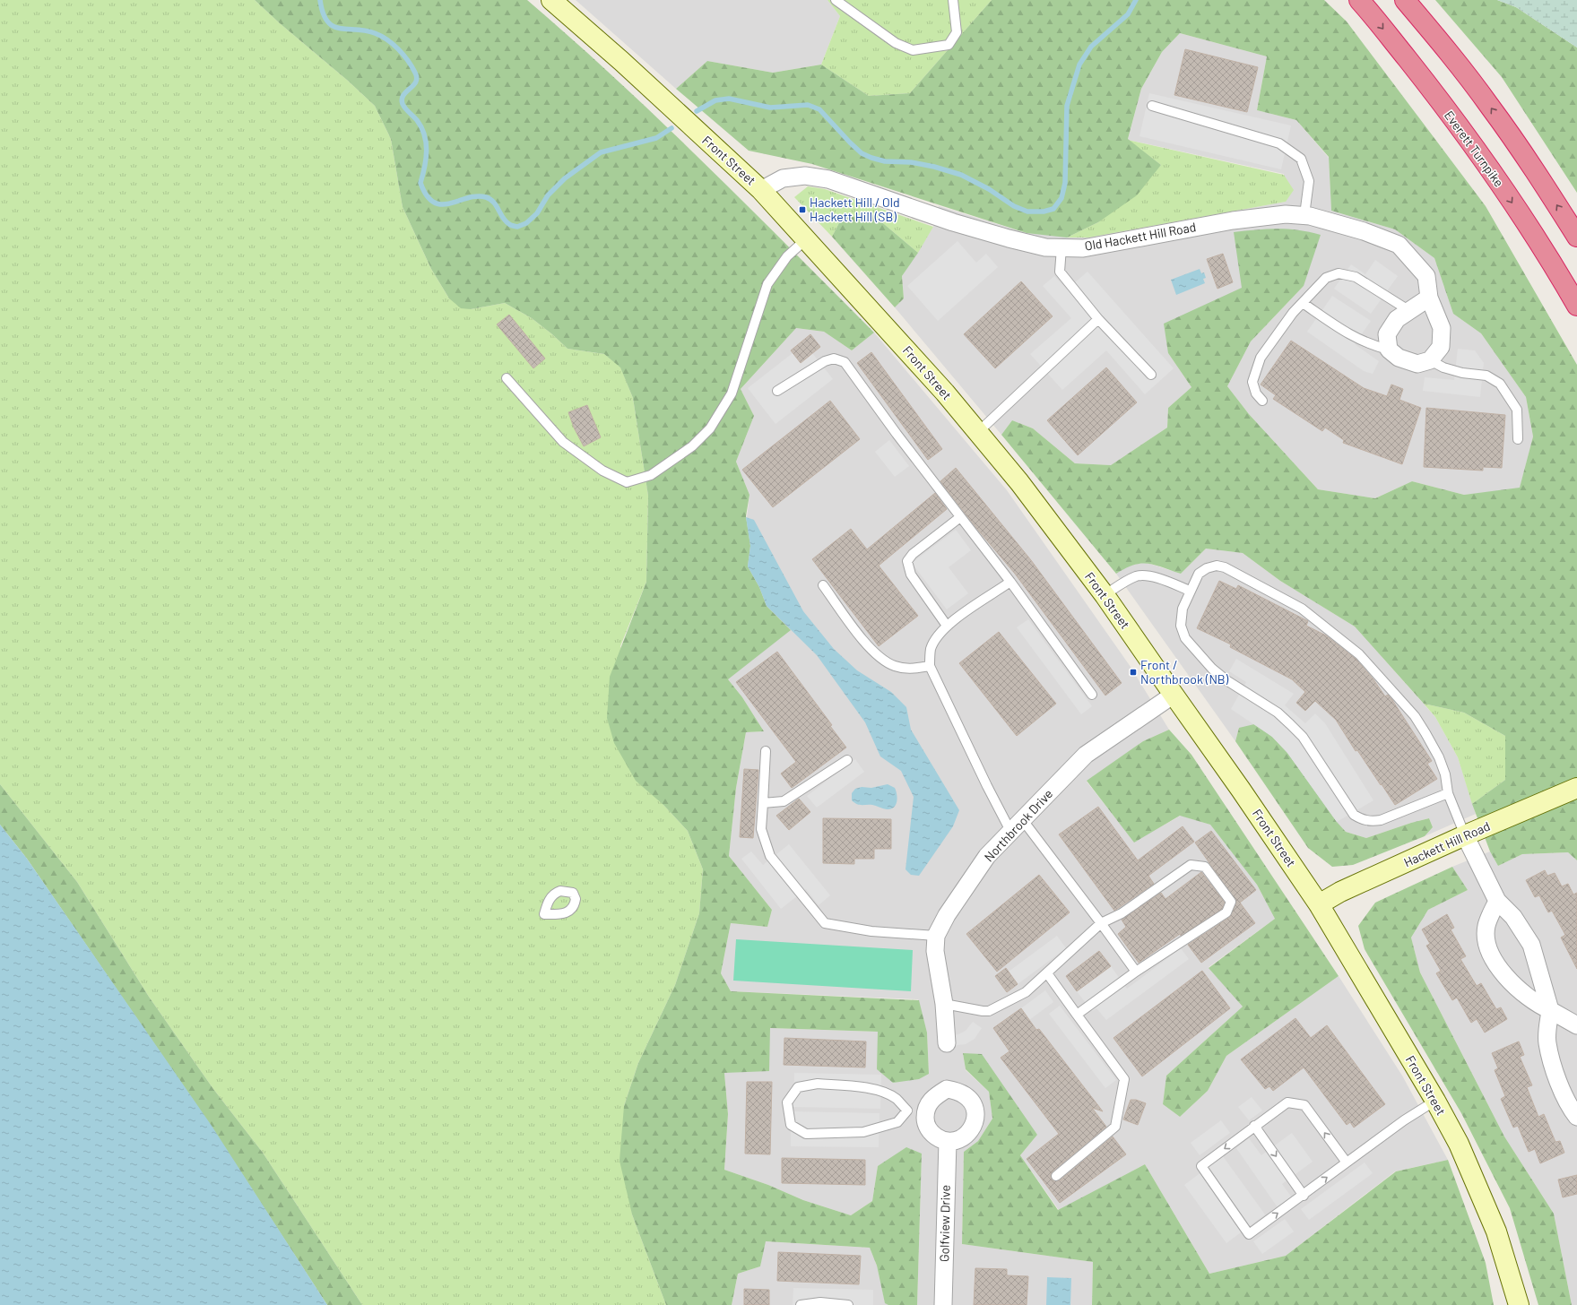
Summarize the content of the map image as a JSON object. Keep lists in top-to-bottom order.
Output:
{
  "streets": {
    "highway": ["Everett Turnpike"],
    "main road": ["Front Street", "Hackett Hill Road"],
    "street": ["Old Hackett Hill Road", "Northbrook Drive", "Golfview Drive"]
  },
  "crossings": [
    ["Front Street", "Old Hackett Hill Road"],
    ["Front Street", "Northbrook Drive"],
    ["Front Street", "Hackett Hill Road"]
  ],
  "places": {
    "transit": ["Hackett Hill / Old Hackett Hill (SB)", "Front / Northbrook (NB)"]
  }
}
